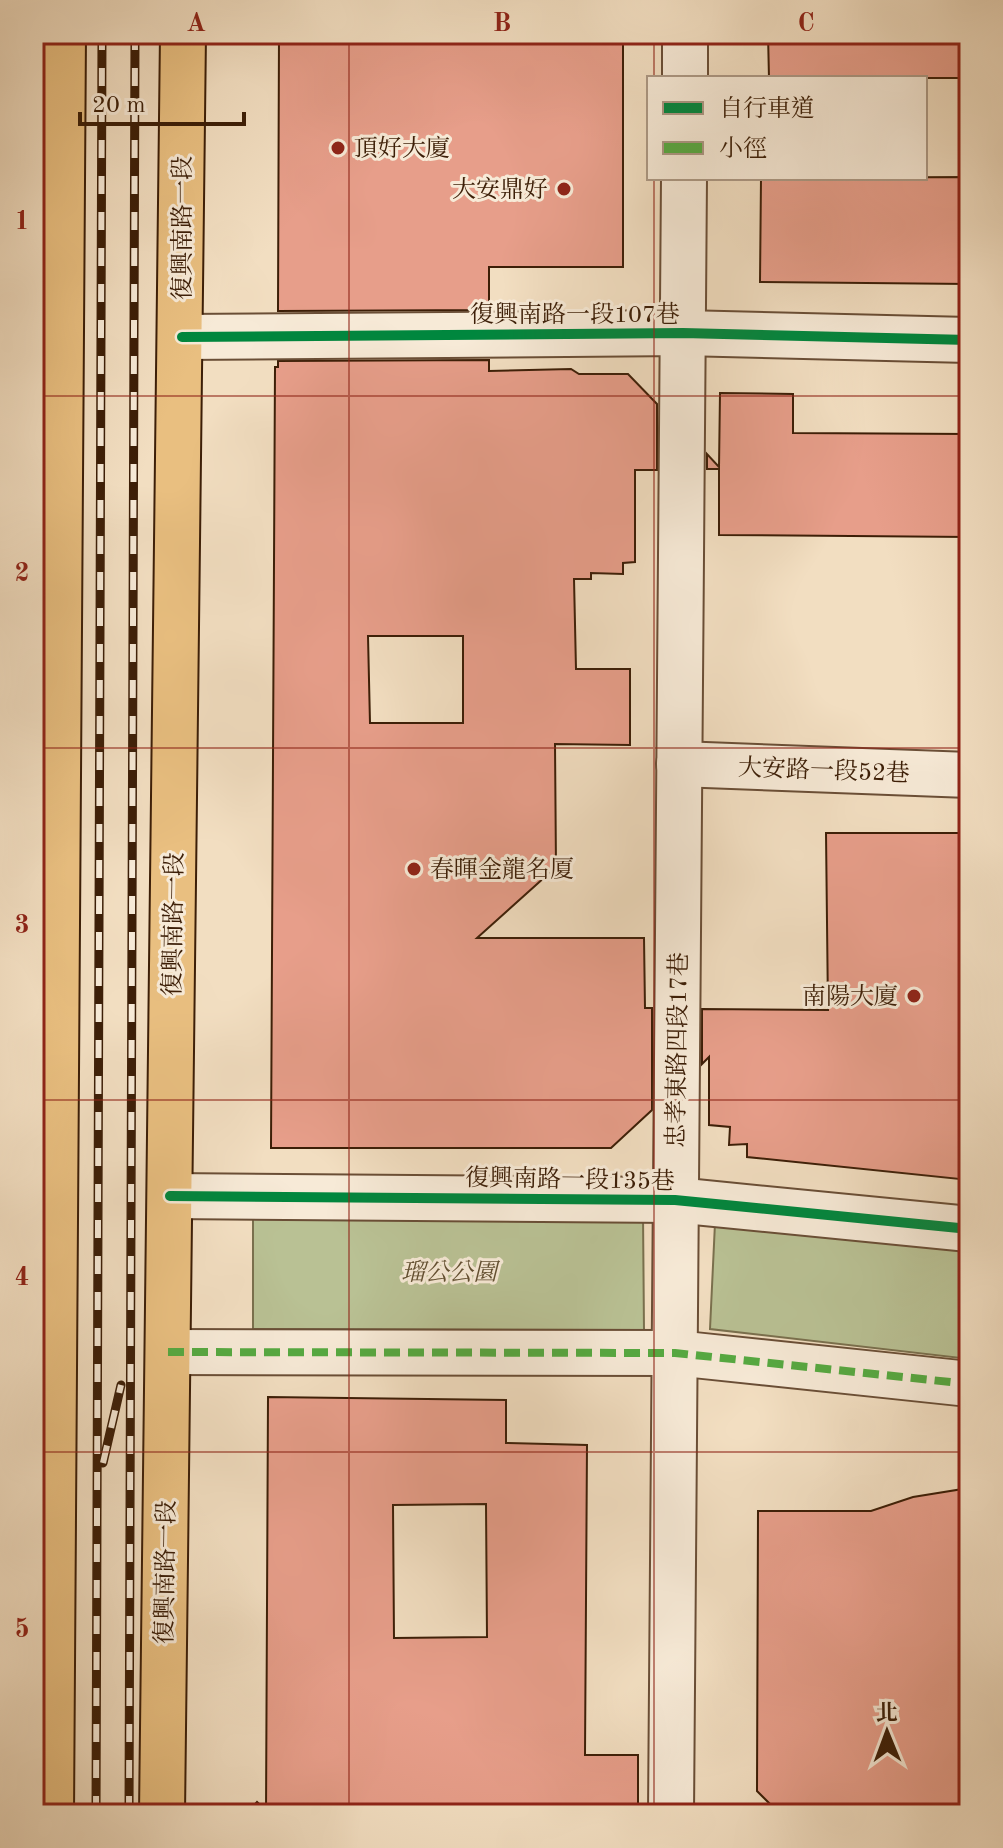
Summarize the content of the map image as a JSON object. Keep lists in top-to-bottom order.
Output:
{
  "streets": {
    "main road": ["復興南路一段"],
    "street": [
      "復興南路一段107巷",
      "大安路一段52巷",
      "忠孝東路四段17巷",
      "復興南路一段135巷"
    ]
  },
  "crossings": [
    ["復興南路一段", "復興南路一段107巷"],
    ["復興南路一段", "復興南路一段135巷"],
    ["復興南路一段107巷", "忠孝東路四段17巷"],
    ["大安路一段52巷", "忠孝東路四段17巷"],
    ["忠孝東路四段17巷", "復興南路一段135巷"]
  ],
  "parks": ["瑠公公園"],
  "places": [
    "頂好大廈",
    "大安鼎好",
    "春暉金龍名厦",
    "南陽大廈"
  ],
  "legend": ["自行車道", "小徑"],
  "scale_bar": "20 m",
  "north": "top",
  "grid": {
    "columns": ["A", "B", "C"],
    "rows": [
      "1",
      "2",
      "3",
      "4",
      "5"
    ]
  }
}
